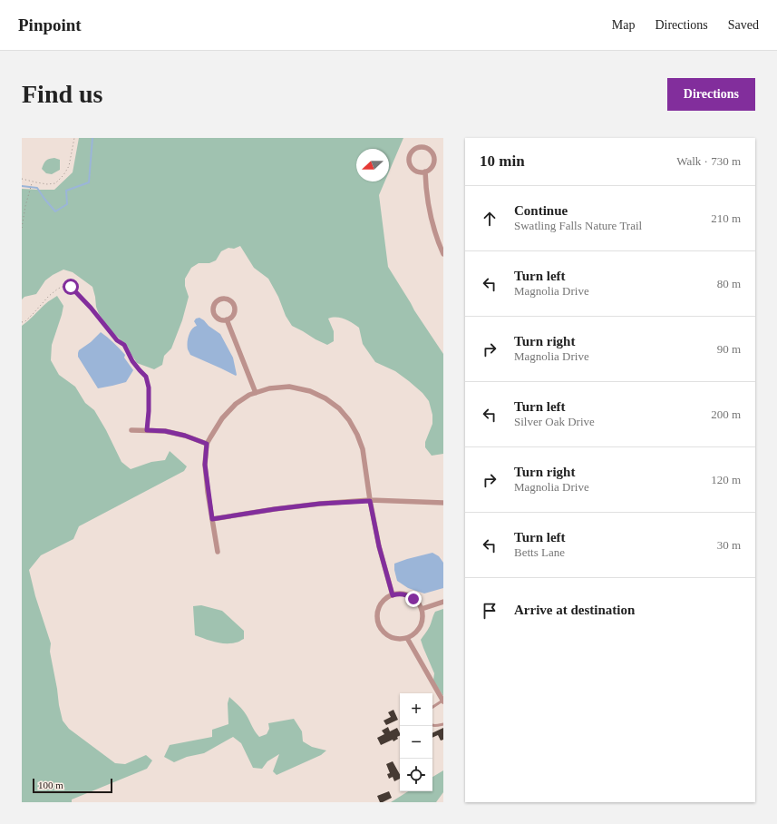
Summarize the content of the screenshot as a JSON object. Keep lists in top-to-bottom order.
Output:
{
  "scale_bar": "100 m",
  "north": "left",
  "page": {
    "header": "Pinpoint",
    "nav": ["Map", "Directions", "Saved"],
    "buttons": "Directions",
    "title": "Find us",
    "heading": ["10 min", "Walk · 730 m"],
    "list": [
      ["Continue", "Swatling Falls Nature Trail", "210 m"],
      ["Turn left", "Magnolia Drive", "80 m"],
      ["Turn right", "Magnolia Drive", "90 m"],
      ["Turn left", "Silver Oak Drive", "200 m"],
      ["Turn right", "Magnolia Drive", "120 m"],
      ["Turn left", "Betts Lane", "30 m"],
      "Arrive at destination"
    ],
    "map_buttons": ["+", "−"],
    "scale": "100 m"
  }
}
